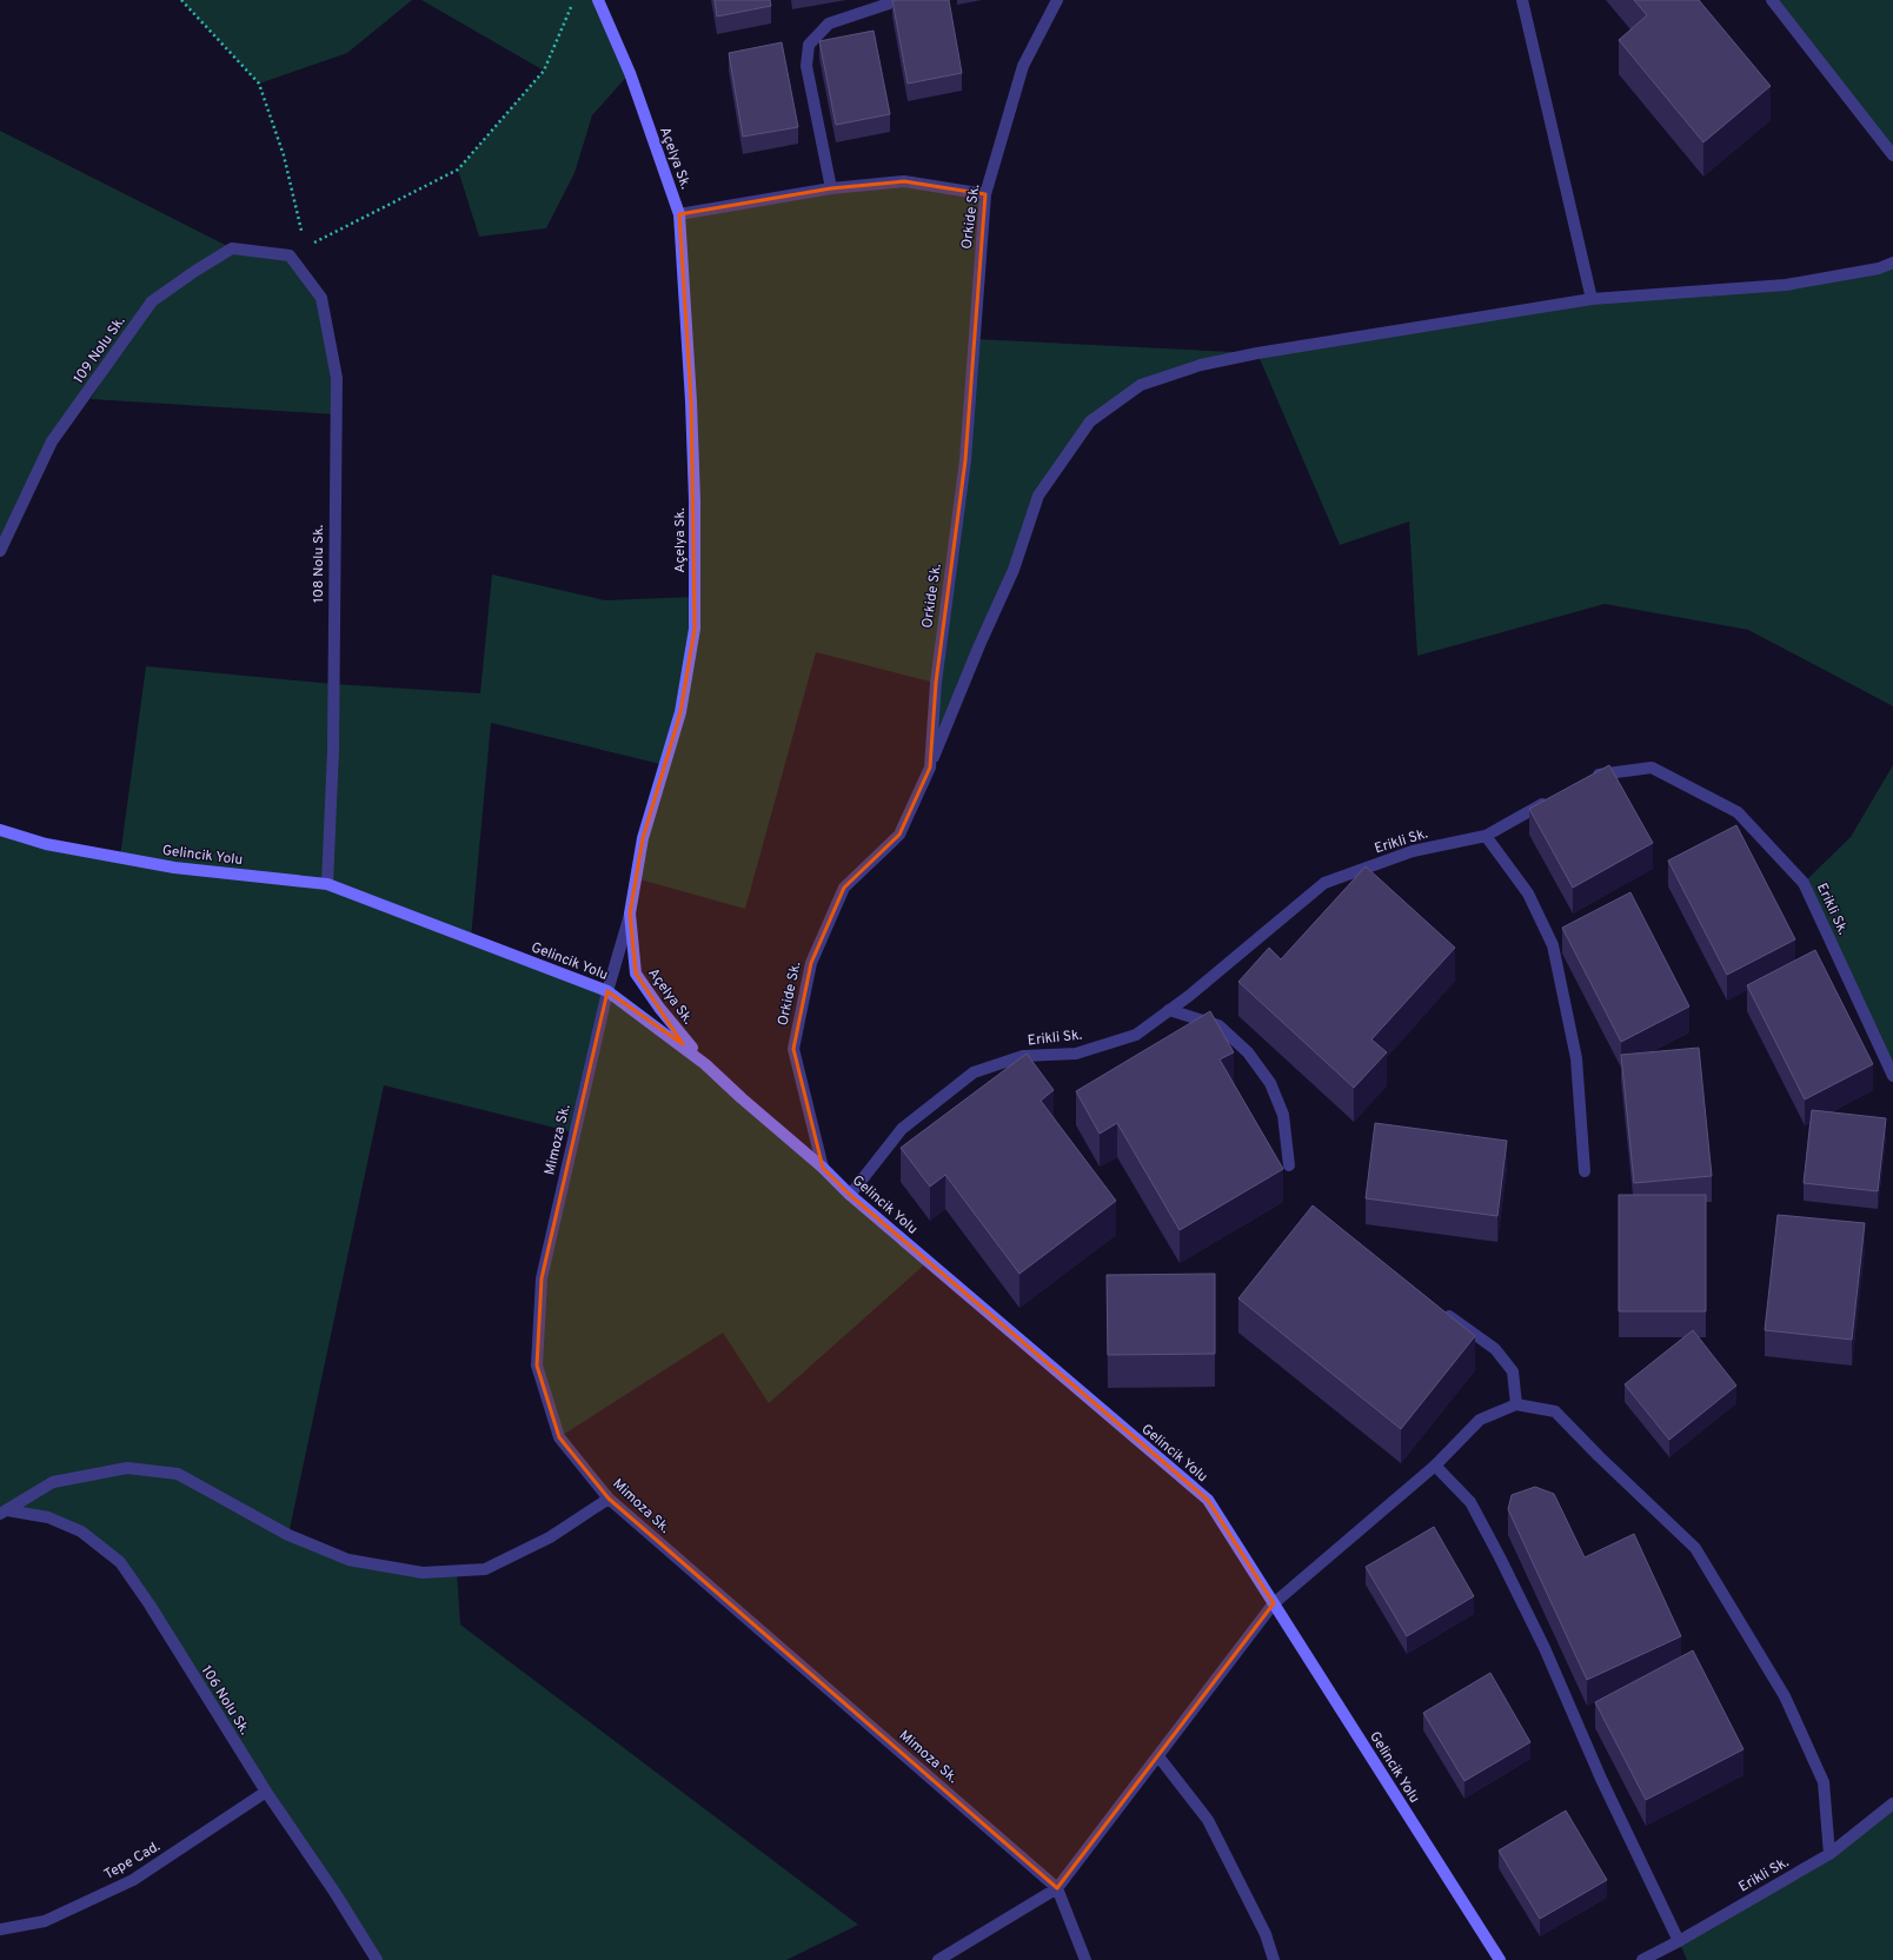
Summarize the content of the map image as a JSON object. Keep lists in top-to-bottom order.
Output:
{
  "streets": {
    "main road": ["Açelya Sk.", "Gelincik Yolu"],
    "street": [
      "Orkide Sk.",
      "109 Nolu Sk.",
      "108 Nolu Sk.",
      "Erikli Sk.",
      "Mimoza Sk.",
      "106 Nolu Sk.",
      "Tepe Cad."
    ]
  },
  "crossings": [
    ["Açelya Sk.", "Gelincik Yolu"],
    ["Açelya Sk.", "Mimoza Sk."],
    ["Orkide Sk.", "Gelincik Yolu"],
    ["109 Nolu Sk.", "108 Nolu Sk."],
    ["108 Nolu Sk.", "Gelincik Yolu"],
    ["Erikli Sk.", "Gelincik Yolu"],
    ["Gelincik Yolu", "Mimoza Sk."],
    ["106 Nolu Sk.", "Tepe Cad."]
  ]
}
